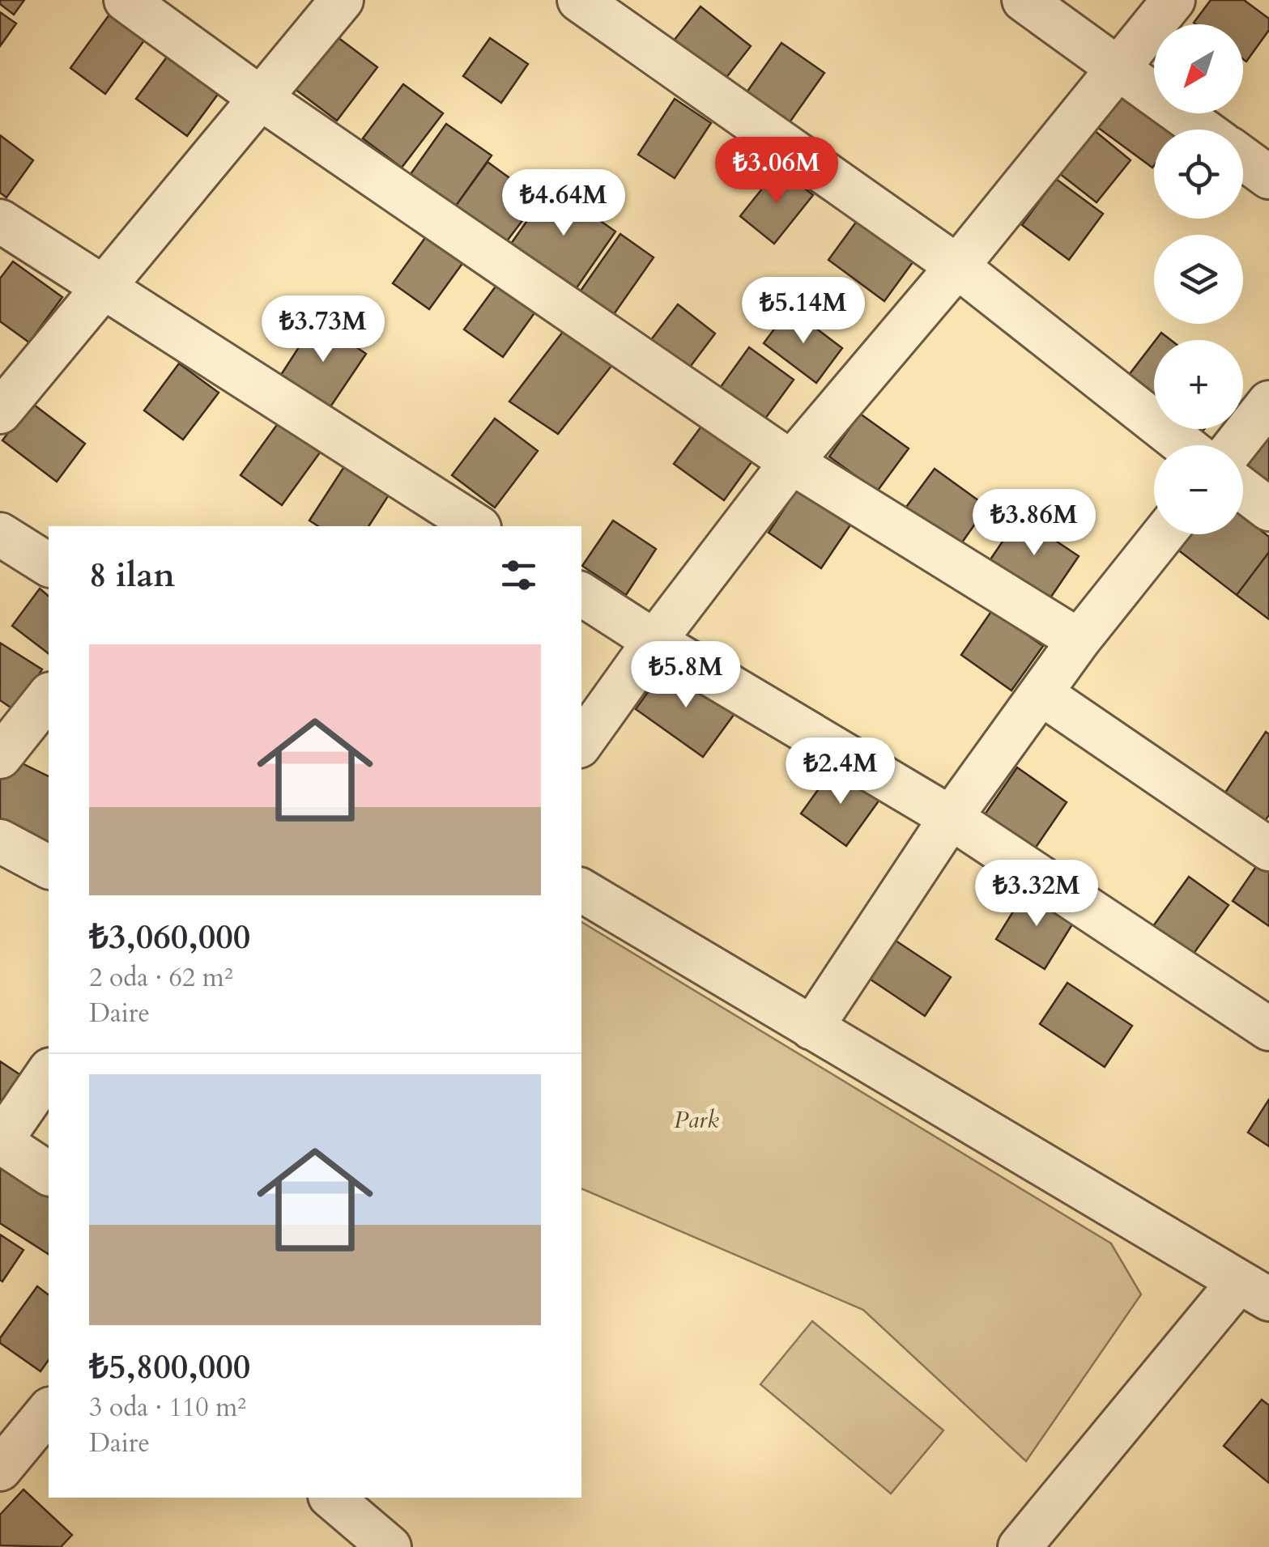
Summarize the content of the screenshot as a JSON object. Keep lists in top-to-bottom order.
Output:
{
  "parks": ["Park"],
  "north": "bottom left",
  "page": {
    "map_buttons": ["+", "−"],
    "price": [
      "₺3.06M",
      "₺4.64M",
      "₺5.14M",
      "₺3.73M",
      "₺3.86M",
      "₺5.8M",
      "₺2.4M",
      "₺3.32M"
    ],
    "heading": "8 ilan",
    "list": [
      {
        "name": "₺3,060,000",
        "note": "2 oda · 62 m² · Daire"
      },
      {
        "name": "₺5,800,000",
        "note": "3 oda · 110 m² · Daire"
      }
    ]
  }
}
